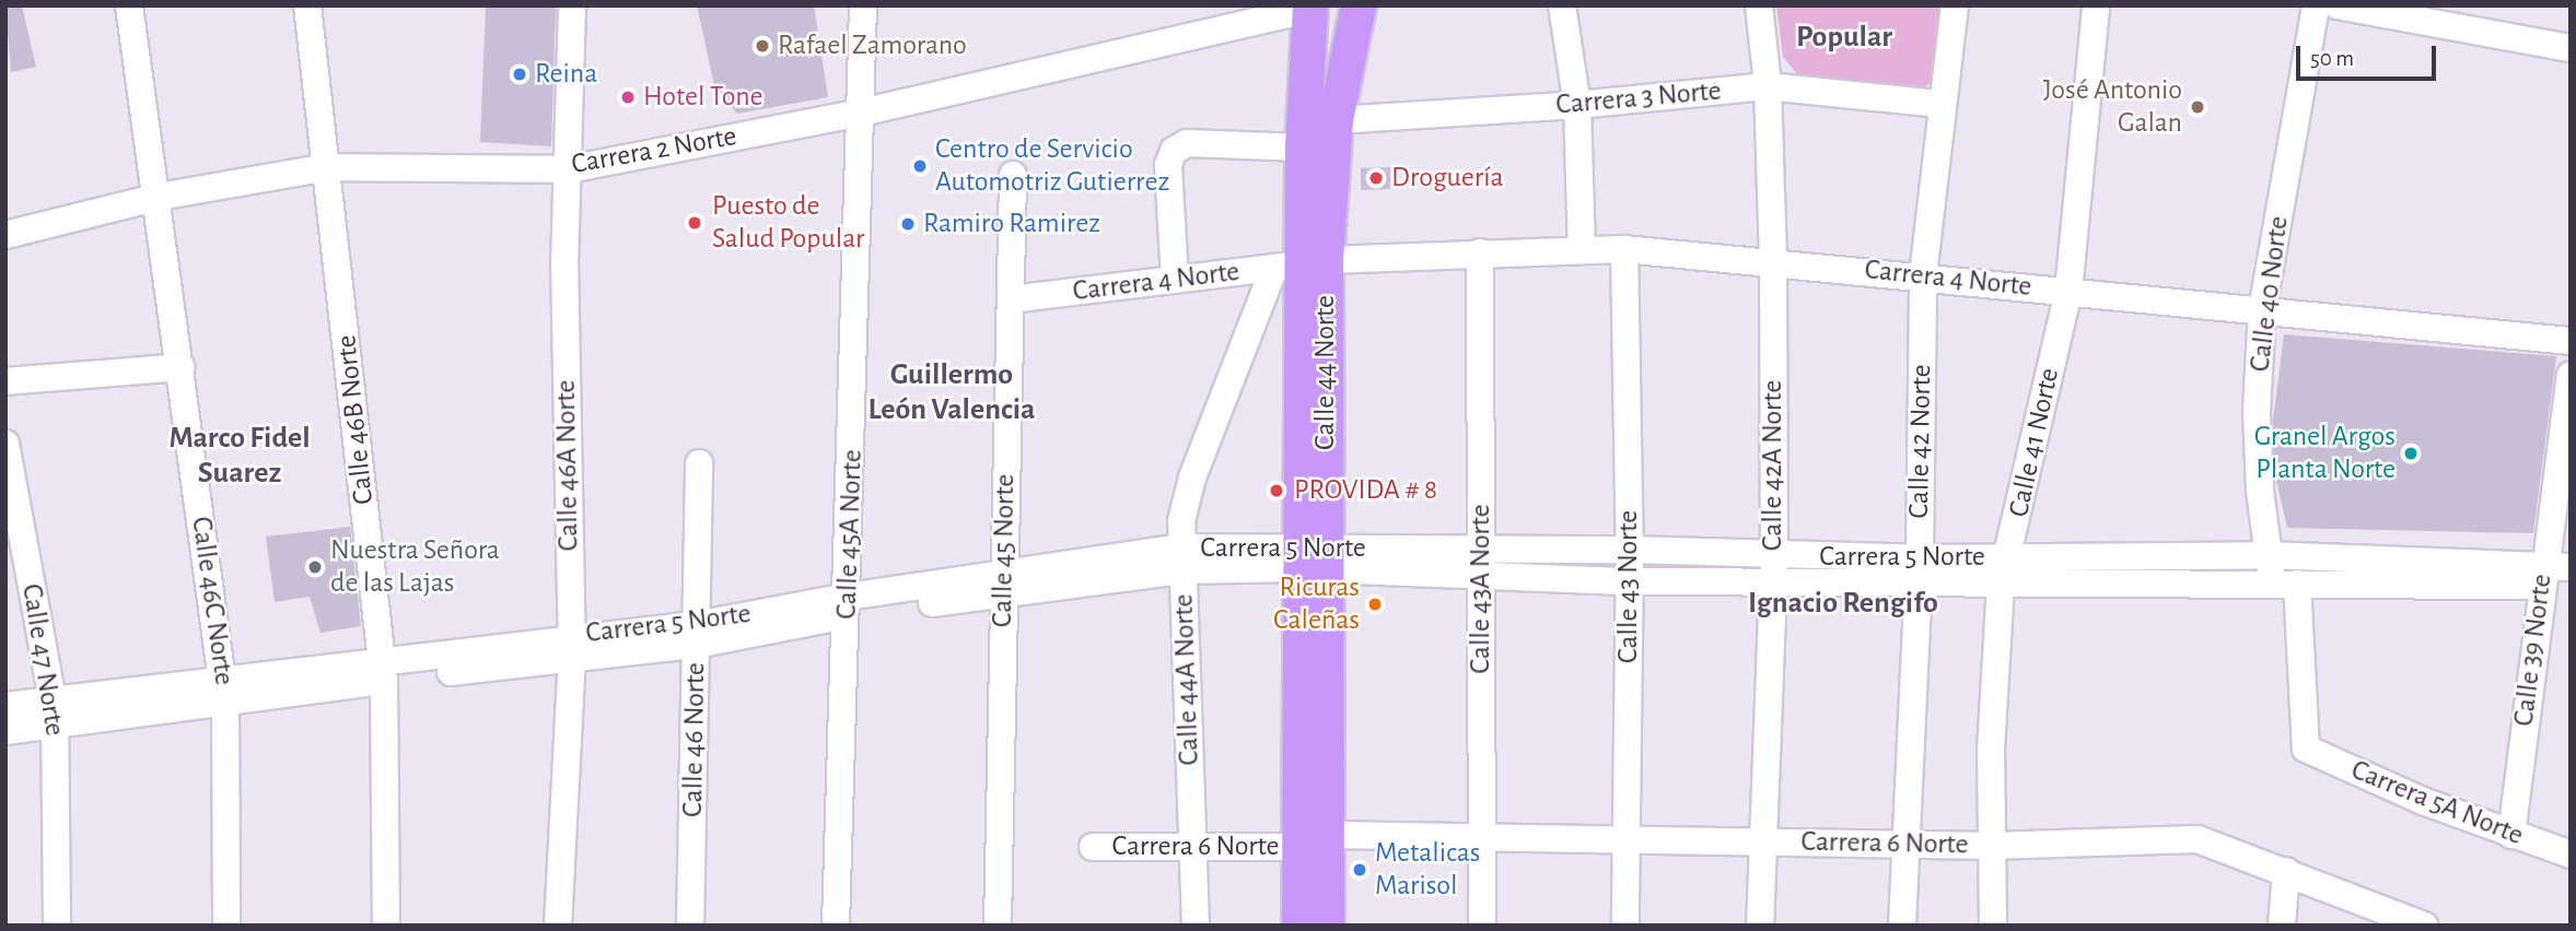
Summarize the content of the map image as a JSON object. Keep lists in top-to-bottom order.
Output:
{
  "streets": {
    "main road": ["Calle 44 Norte"],
    "street": [
      "Carrera 3 Norte",
      "Carrera 2 Norte",
      "Carrera 4 Norte",
      "Calle 40 Norte",
      "Calle 46B Norte",
      "Calle 42 Norte",
      "Calle 41 Norte",
      "Calle 46A Norte",
      "Calle 42A Norte",
      "Calle 45A Norte",
      "Carrera 5 Norte",
      "Calle 45 Norte",
      "Calle 43 Norte",
      "Calle 43A Norte",
      "Calle 46C Norte",
      "Calle 39 Norte",
      "Calle 47 Norte",
      "Calle 44A Norte",
      "Calle 46 Norte",
      "Carrera 5A Norte",
      "Carrera 6 Norte"
    ]
  },
  "crossings": [
    ["Carrera 3 Norte", "Calle 44 Norte"],
    ["Carrera 3 Norte", "Calle 42 Norte"],
    ["Carrera 3 Norte", "Calle 42A Norte"],
    ["Carrera 2 Norte", "Calle 44 Norte"],
    ["Carrera 2 Norte", "Calle 46B Norte"],
    ["Carrera 2 Norte", "Calle 46A Norte"],
    ["Carrera 2 Norte", "Calle 45A Norte"],
    ["Carrera 2 Norte", "Calle 46C Norte"],
    ["Carrera 4 Norte", "Calle 40 Norte"],
    ["Carrera 4 Norte", "Calle 44 Norte"],
    ["Carrera 4 Norte", "Calle 42 Norte"],
    ["Carrera 4 Norte", "Calle 41 Norte"],
    ["Carrera 4 Norte", "Calle 42A Norte"],
    ["Carrera 4 Norte", "Calle 45 Norte"],
    ["Carrera 4 Norte", "Calle 43 Norte"],
    ["Carrera 4 Norte", "Calle 43A Norte"],
    ["Carrera 4 Norte", "Calle 44A Norte"],
    ["Calle 40 Norte", "Carrera 5 Norte"],
    ["Calle 40 Norte", "Carrera 5A Norte"],
    ["Calle 44 Norte", "Carrera 5 Norte"],
    ["Calle 44 Norte", "Calle 44A Norte"],
    ["Calle 44 Norte", "Carrera 6 Norte"],
    ["Calle 46B Norte", "Carrera 5 Norte"],
    ["Calle 42 Norte", "Carrera 5 Norte"],
    ["Calle 42 Norte", "Carrera 6 Norte"],
    ["Calle 41 Norte", "Carrera 5 Norte"],
    ["Calle 41 Norte", "Carrera 6 Norte"],
    ["Calle 46A Norte", "Carrera 5 Norte"],
    ["Calle 42A Norte", "Carrera 5 Norte"],
    ["Calle 42A Norte", "Carrera 6 Norte"],
    ["Calle 45A Norte", "Carrera 5 Norte"],
    ["Carrera 5 Norte", "Calle 45 Norte"],
    ["Carrera 5 Norte", "Calle 43 Norte"],
    ["Carrera 5 Norte", "Calle 43A Norte"],
    ["Carrera 5 Norte", "Calle 46C Norte"],
    ["Carrera 5 Norte", "Calle 39 Norte"],
    ["Carrera 5 Norte", "Calle 47 Norte"],
    ["Carrera 5 Norte", "Calle 44A Norte"],
    ["Carrera 5 Norte", "Calle 46 Norte"],
    ["Calle 43 Norte", "Carrera 6 Norte"],
    ["Calle 43A Norte", "Carrera 6 Norte"],
    ["Calle 39 Norte", "Carrera 5A Norte"],
    ["Calle 44A Norte", "Carrera 6 Norte"]
  ],
  "districts": [
    "Popular",
    "Guillermo León Valencia",
    "Marco Fidel Suarez",
    "Ignacio Rengifo"
  ],
  "places": [
    "Rafael Zamorano",
    "Reina",
    "Hotel Tone",
    "José Antonio Galan",
    "Centro de Servicio Automotriz Gutierrez",
    "Droguería",
    "Puesto de Salud Popular",
    "Ramiro Ramirez",
    "Granel Argos Planta Norte",
    "PROVIDA # 8",
    "Nuestra Señora de las Lajas",
    "Ricuras Caleñas",
    "Metalicas Marisol"
  ],
  "scale_bar": "50 m"
}
